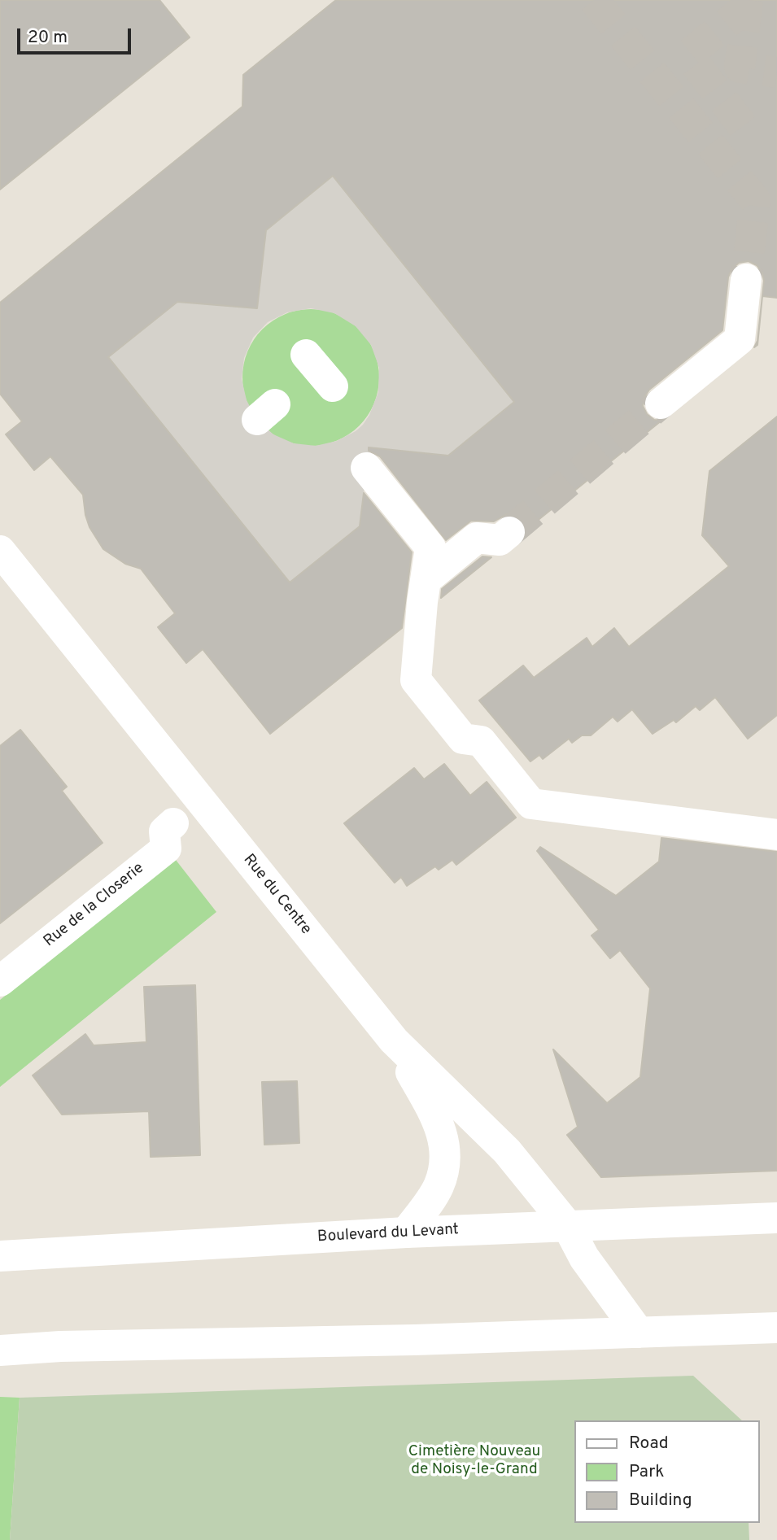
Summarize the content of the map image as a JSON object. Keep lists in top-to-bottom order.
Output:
{
  "streets": {
    "street": ["Rue du Centre", "Rue de la Closerie", "Boulevard du Levant"]
  },
  "crossings": [
    ["Rue du Centre", "Boulevard du Levant"]
  ],
  "parks": ["Cimetière Nouveau de Noisy-le-Grand"],
  "legend": ["Road", "Park", "Building"],
  "scale_bar": "20 m"
}
